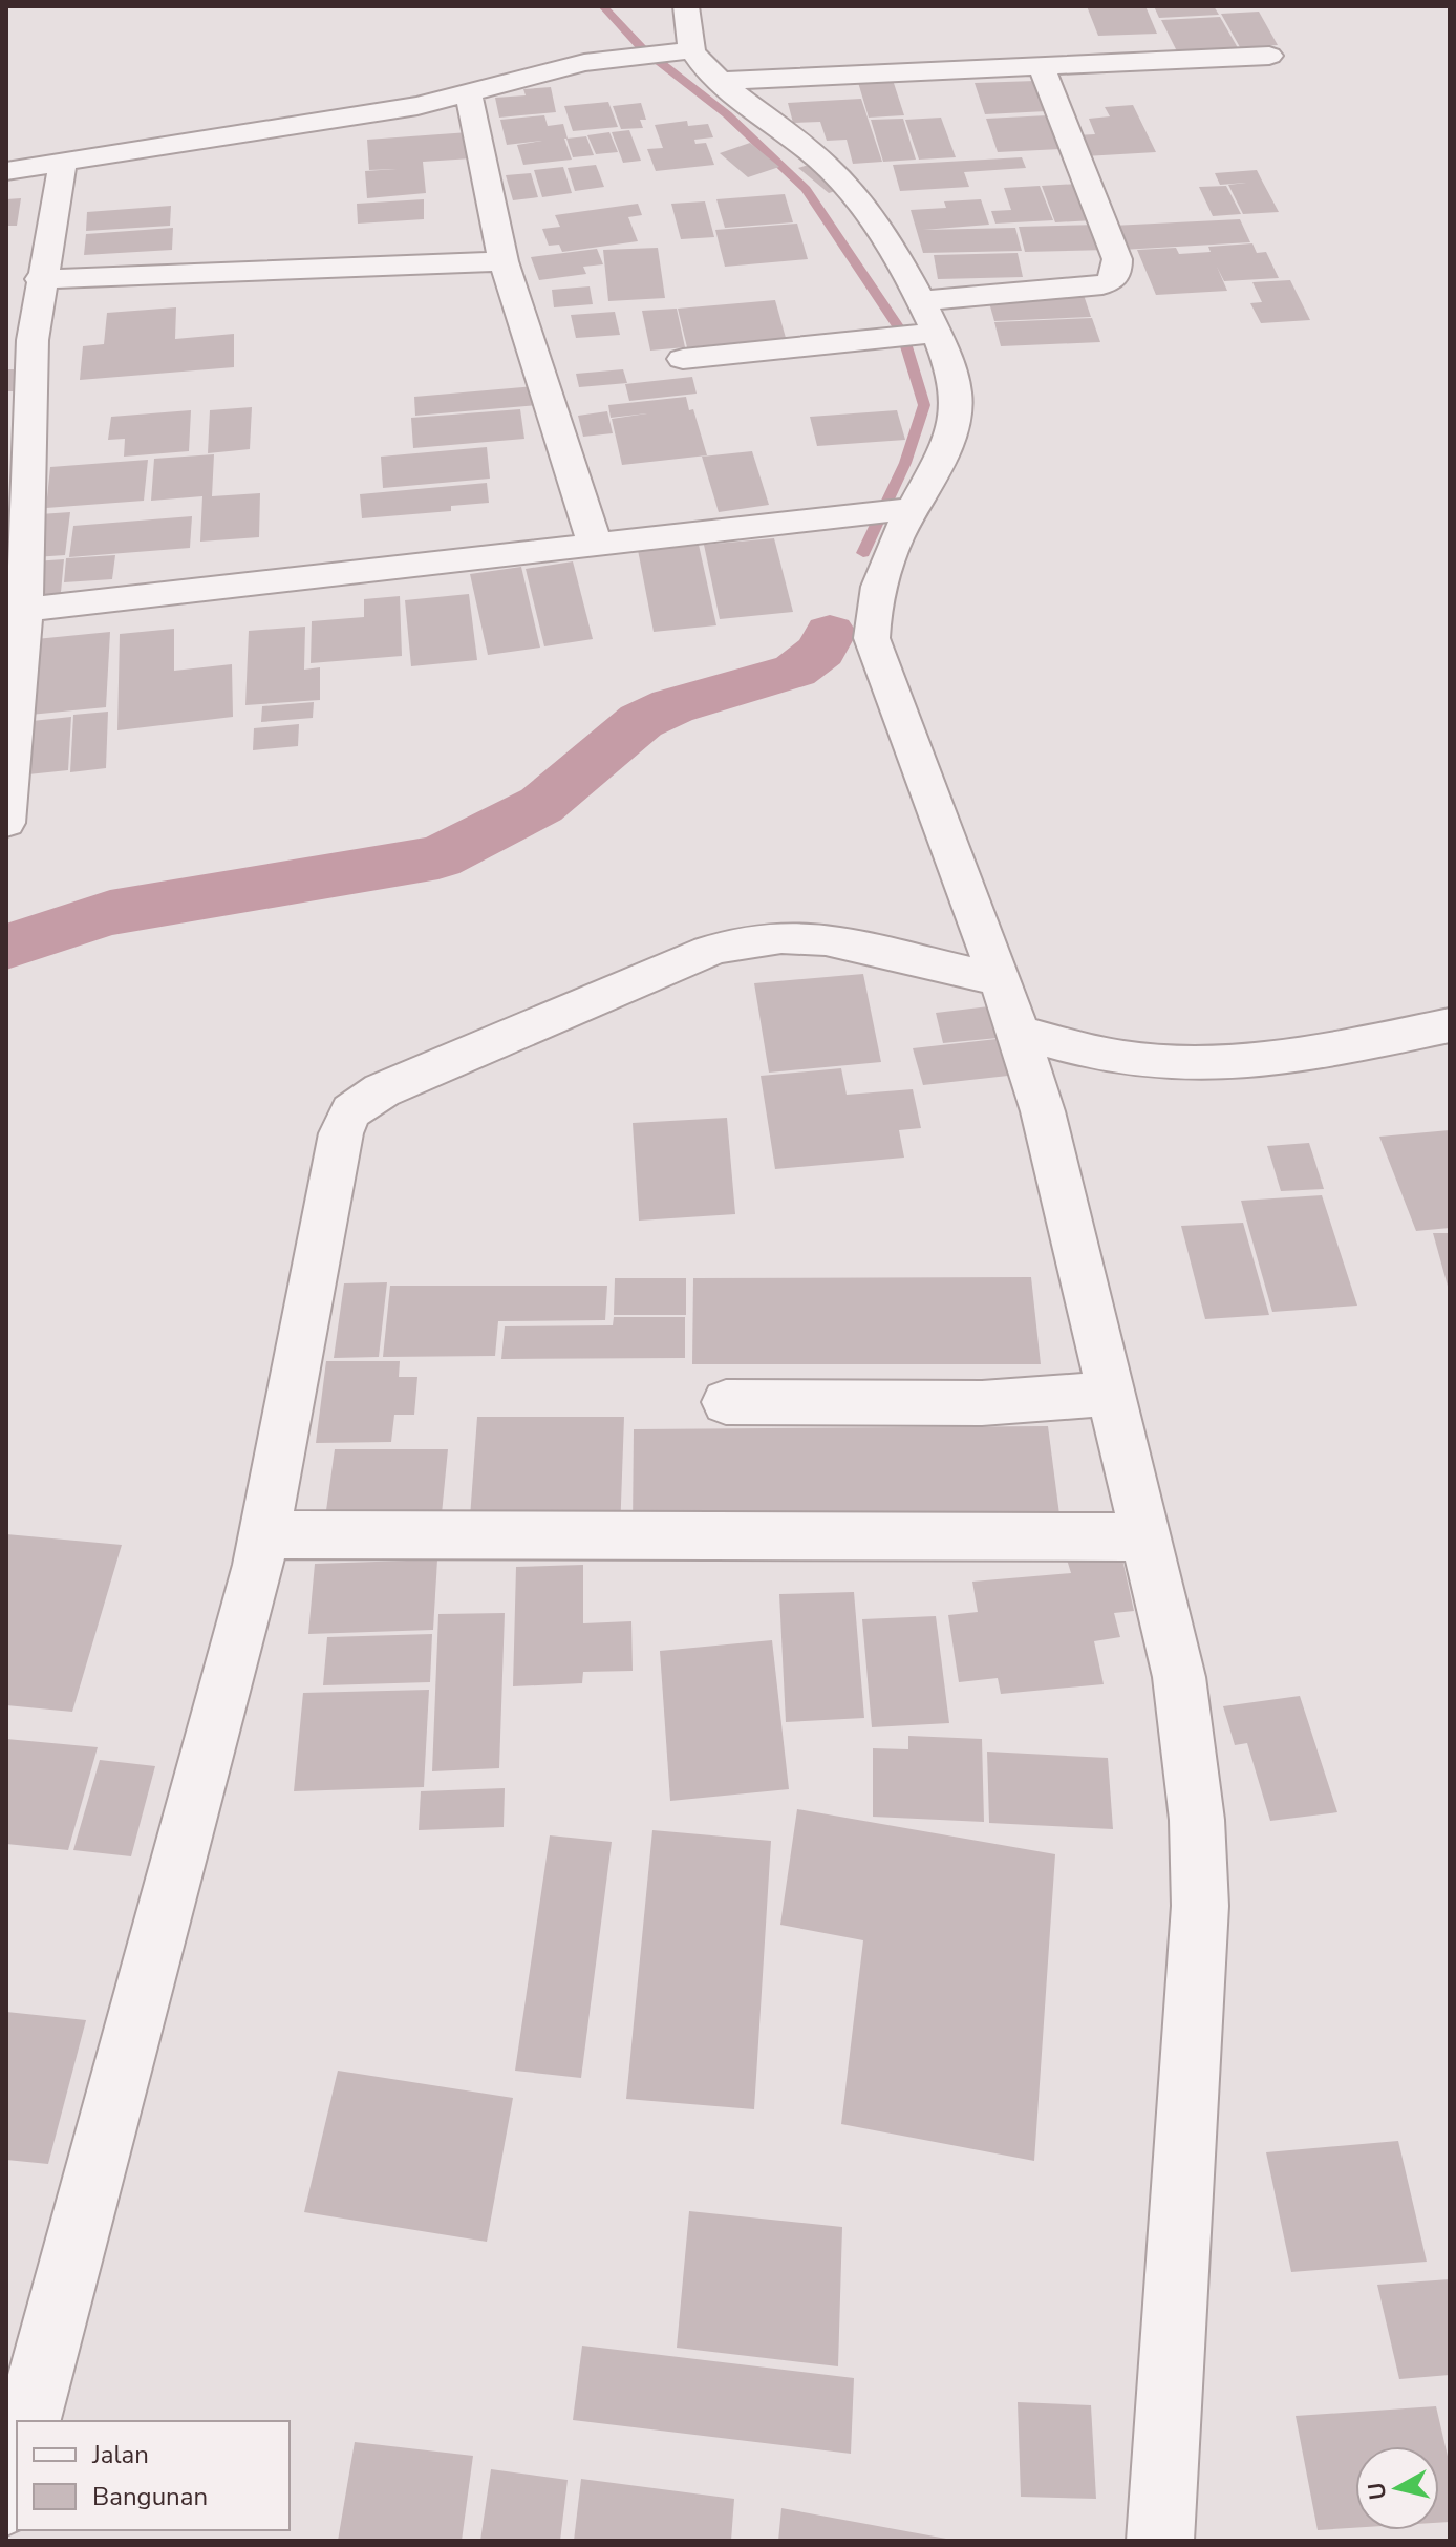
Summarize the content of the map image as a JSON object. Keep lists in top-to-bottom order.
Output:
{
  "legend": ["Jalan", "Bangunan"],
  "north": "left"
}
